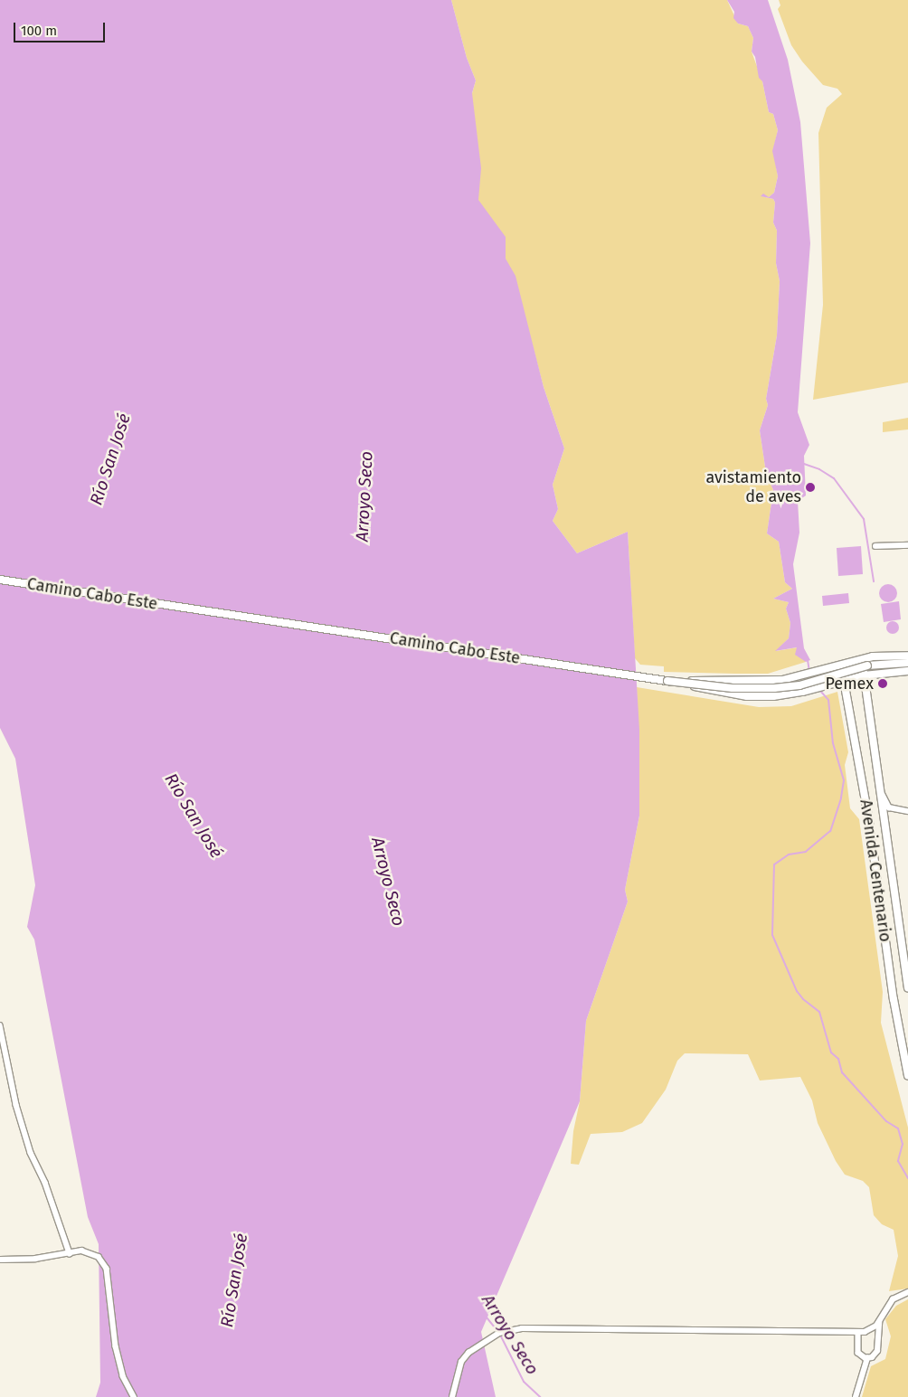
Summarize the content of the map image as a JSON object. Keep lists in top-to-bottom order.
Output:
{
  "streets": {
    "main road": ["Camino Cabo Este", "Avenida Centenario"]
  },
  "water": ["Río San José", "Arroyo Seco"],
  "places": ["avistamiento de aves", "Pemex"],
  "scale_bar": "100 m"
}
